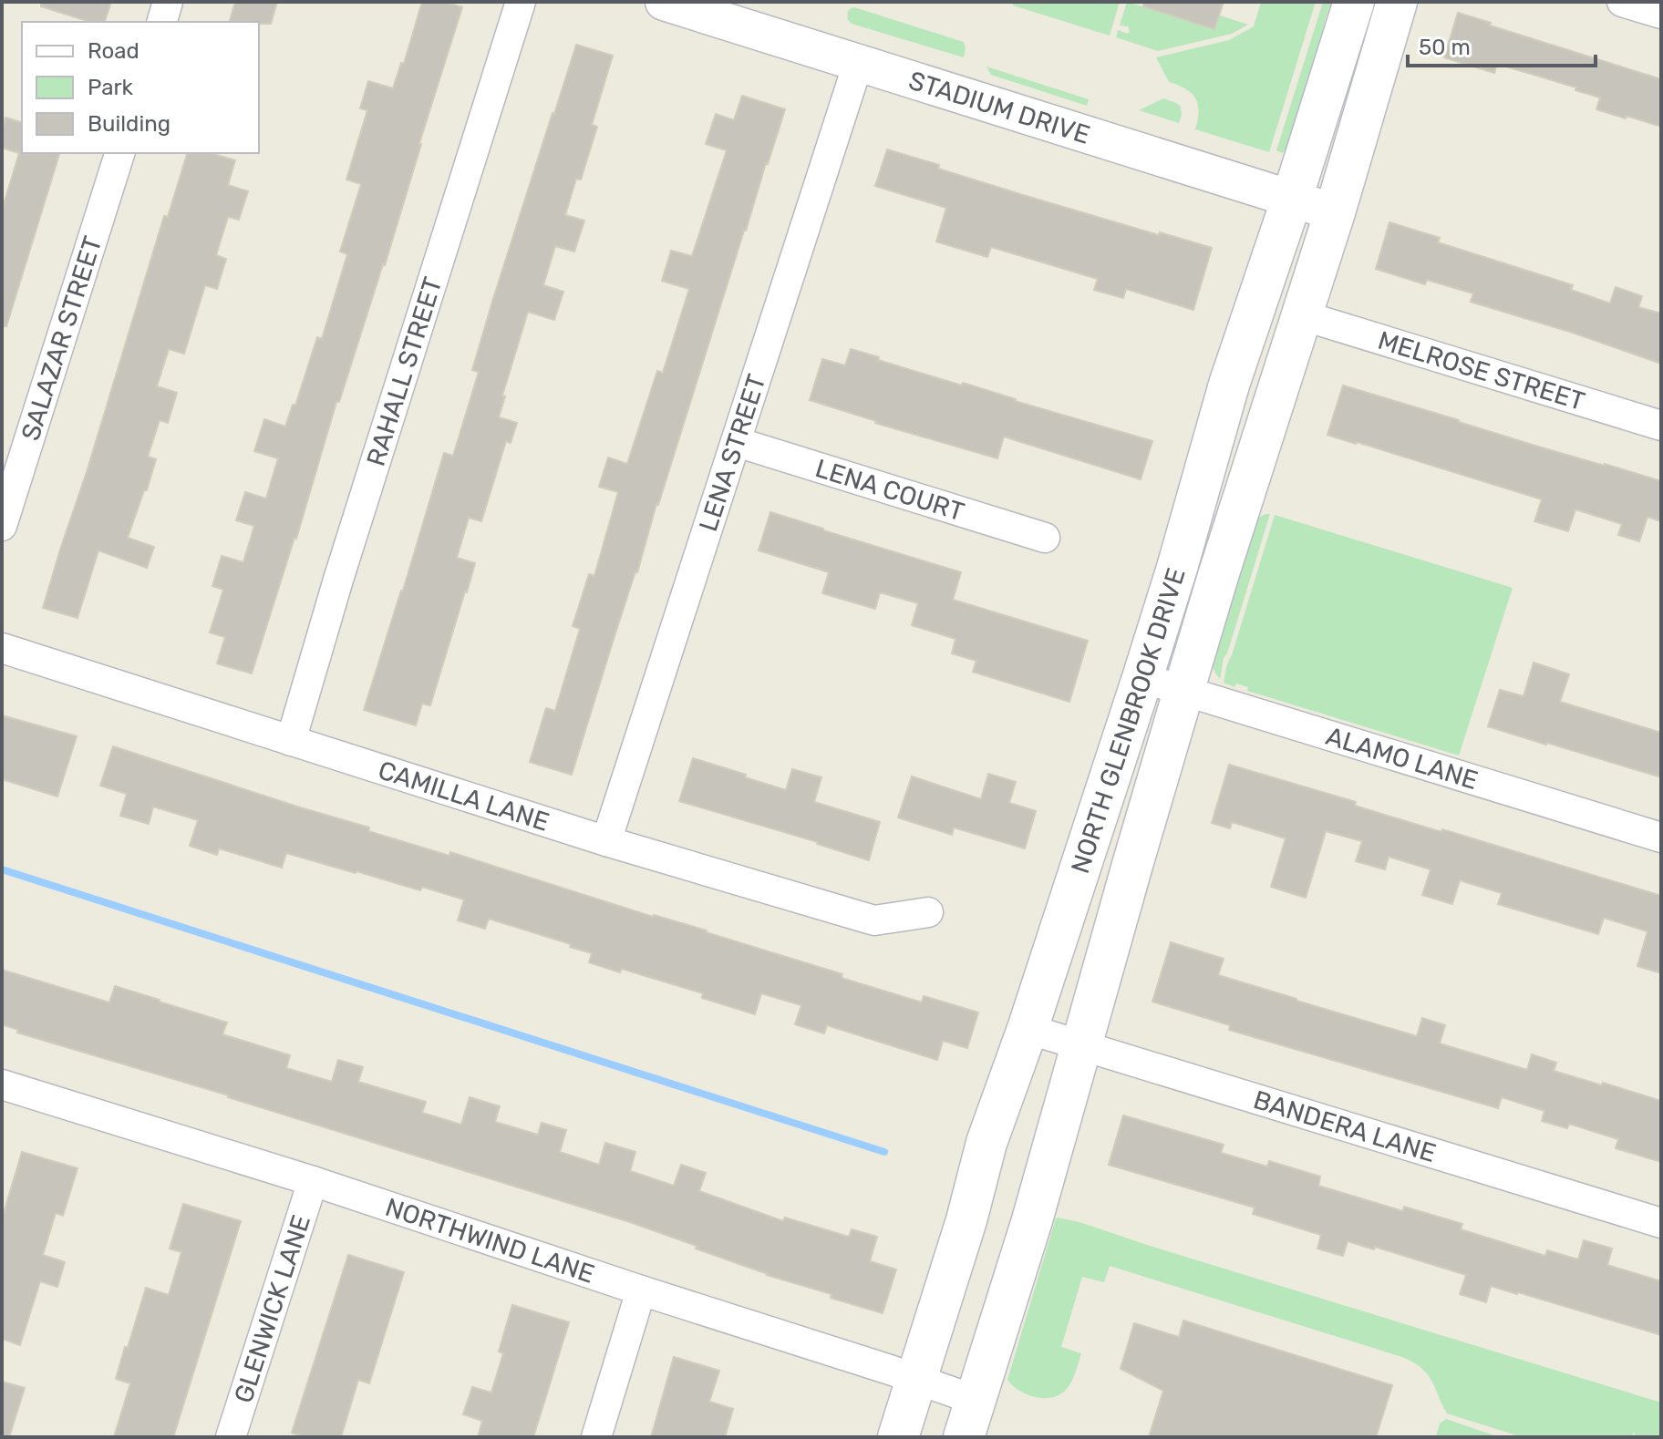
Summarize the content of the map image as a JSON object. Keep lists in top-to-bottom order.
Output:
{
  "streets": {
    "main road": ["NORTH GLENBROOK DRIVE"],
    "street": [
      "STADIUM DRIVE",
      "SALAZAR STREET",
      "RAHALL STREET",
      "MELROSE STREET",
      "LENA STREET",
      "LENA COURT",
      "ALAMO LANE",
      "CAMILLA LANE",
      "BANDERA LANE",
      "NORTHWIND LANE",
      "GLENWICK LANE"
    ]
  },
  "crossings": [
    ["STADIUM DRIVE", "LENA STREET"],
    ["STADIUM DRIVE", "NORTH GLENBROOK DRIVE"],
    ["RAHALL STREET", "CAMILLA LANE"],
    ["MELROSE STREET", "NORTH GLENBROOK DRIVE"],
    ["LENA STREET", "LENA COURT"],
    ["LENA STREET", "CAMILLA LANE"],
    ["NORTH GLENBROOK DRIVE", "ALAMO LANE"],
    ["NORTH GLENBROOK DRIVE", "BANDERA LANE"],
    ["NORTH GLENBROOK DRIVE", "NORTHWIND LANE"],
    ["NORTHWIND LANE", "GLENWICK LANE"]
  ],
  "legend": ["Road", "Park", "Building"],
  "scale_bar": "50 m"
}
